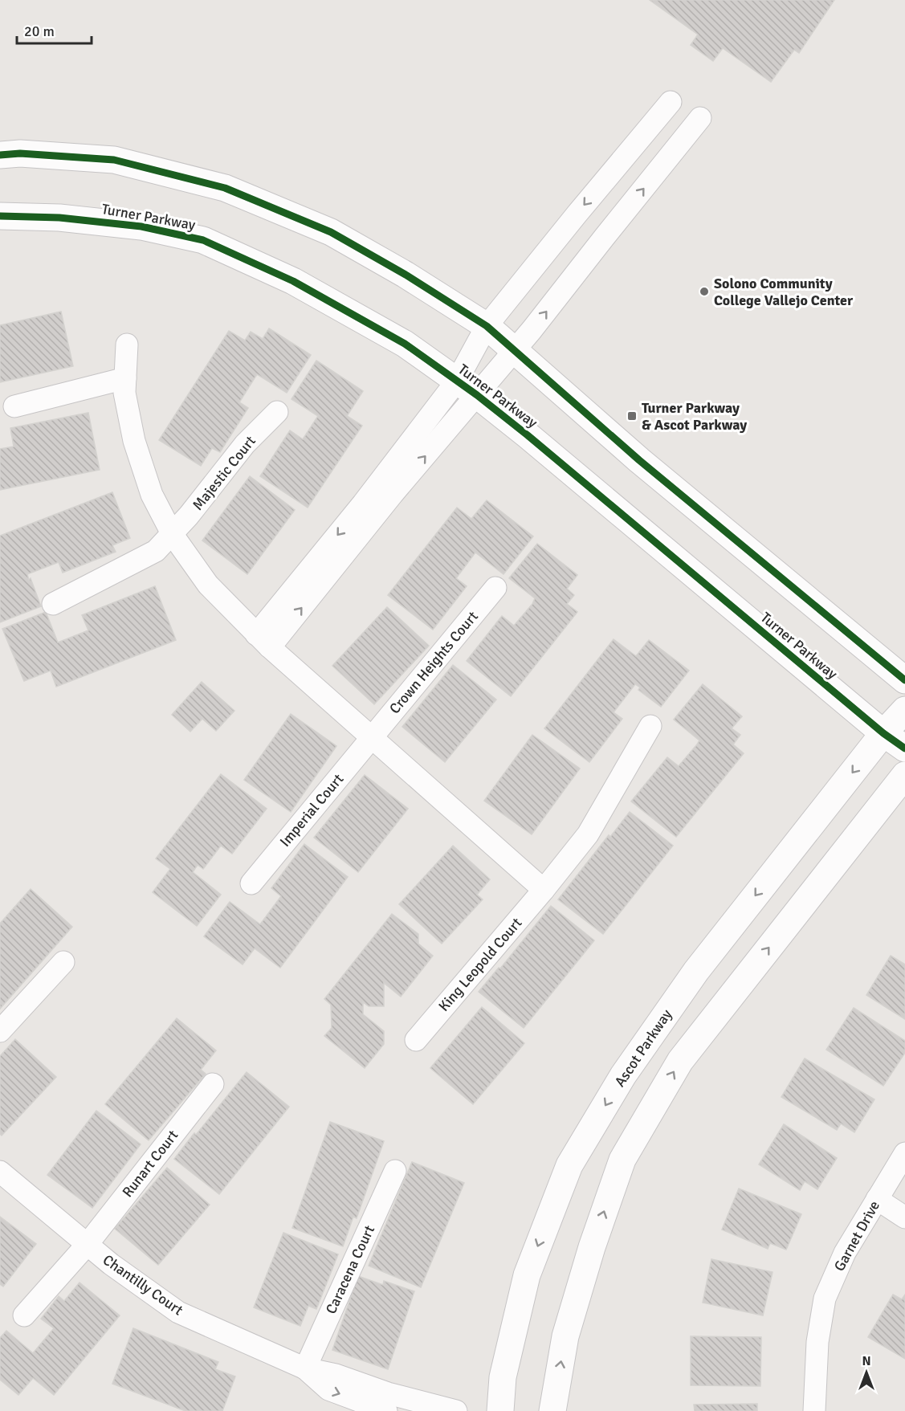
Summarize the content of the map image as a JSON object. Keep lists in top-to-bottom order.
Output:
{
  "streets": {
    "street": [
      "Turner Parkway",
      "Majestic Court",
      "Crown Heights Court",
      "Imperial Court",
      "King Leopold Court",
      "Ascot Parkway",
      "Runart Court",
      "Garnet Drive",
      "Caracena Court",
      "Chantilly Court"
    ]
  },
  "crossings": [
    ["Turner Parkway", "Ascot Parkway"],
    ["Crown Heights Court", "Imperial Court"],
    ["Runart Court", "Chantilly Court"],
    ["Caracena Court", "Chantilly Court"]
  ],
  "places": {
    "other": ["Solono Community College Vallejo Center"],
    "transit": ["Turner Parkway & Ascot Parkway"]
  },
  "scale_bar": "20 m",
  "north": "top"
}
